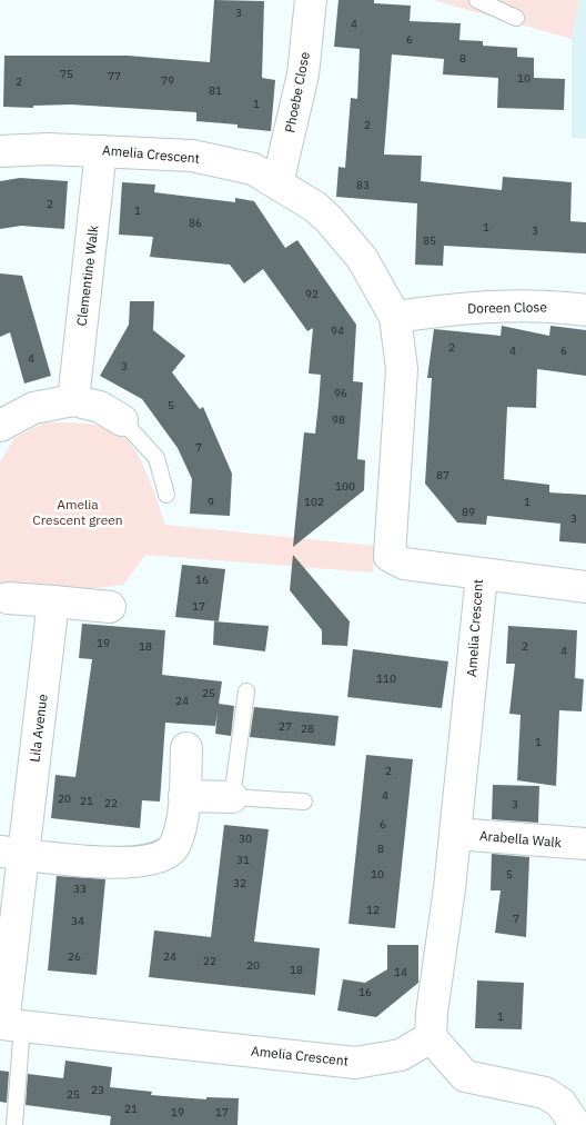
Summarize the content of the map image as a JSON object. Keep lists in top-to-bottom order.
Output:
{
  "streets": {
    "street": [
      "Phoebe Close",
      "Amelia Crescent",
      "Clementine Walk",
      "Doreen Close",
      "Lila Avenue",
      "Arabella Walk"
    ]
  },
  "crossings": [
    ["Phoebe Close", "Amelia Crescent"],
    ["Amelia Crescent", "Clementine Walk"],
    ["Amelia Crescent", "Doreen Close"],
    ["Amelia Crescent", "Lila Avenue"],
    ["Amelia Crescent", "Arabella Walk"]
  ],
  "parks": ["Amelia Crescent green"],
  "house_numbers": [
    "3",
    "4",
    "6",
    "8",
    "75",
    "77",
    "10",
    "79",
    "2",
    "81",
    "1",
    "2",
    "83",
    "2",
    "1",
    "86",
    "1",
    "3",
    "85",
    "92",
    "94",
    "2",
    "4",
    "6",
    "4",
    "3",
    "96",
    "5",
    "98",
    "7",
    "87",
    "100",
    "9",
    "102",
    "1",
    "89",
    "3",
    "16",
    "17",
    "19",
    "18",
    "2",
    "4",
    "110",
    "25",
    "24",
    "27",
    "28",
    "1",
    "2",
    "4",
    "20",
    "21",
    "22",
    "3",
    "6",
    "30",
    "8",
    "31",
    "10",
    "5",
    "32",
    "33",
    "12",
    "7",
    "34",
    "26",
    "24",
    "22",
    "20",
    "18",
    "14",
    "16",
    "1",
    "23",
    "25",
    "21",
    "19",
    "17"
  ]
}
